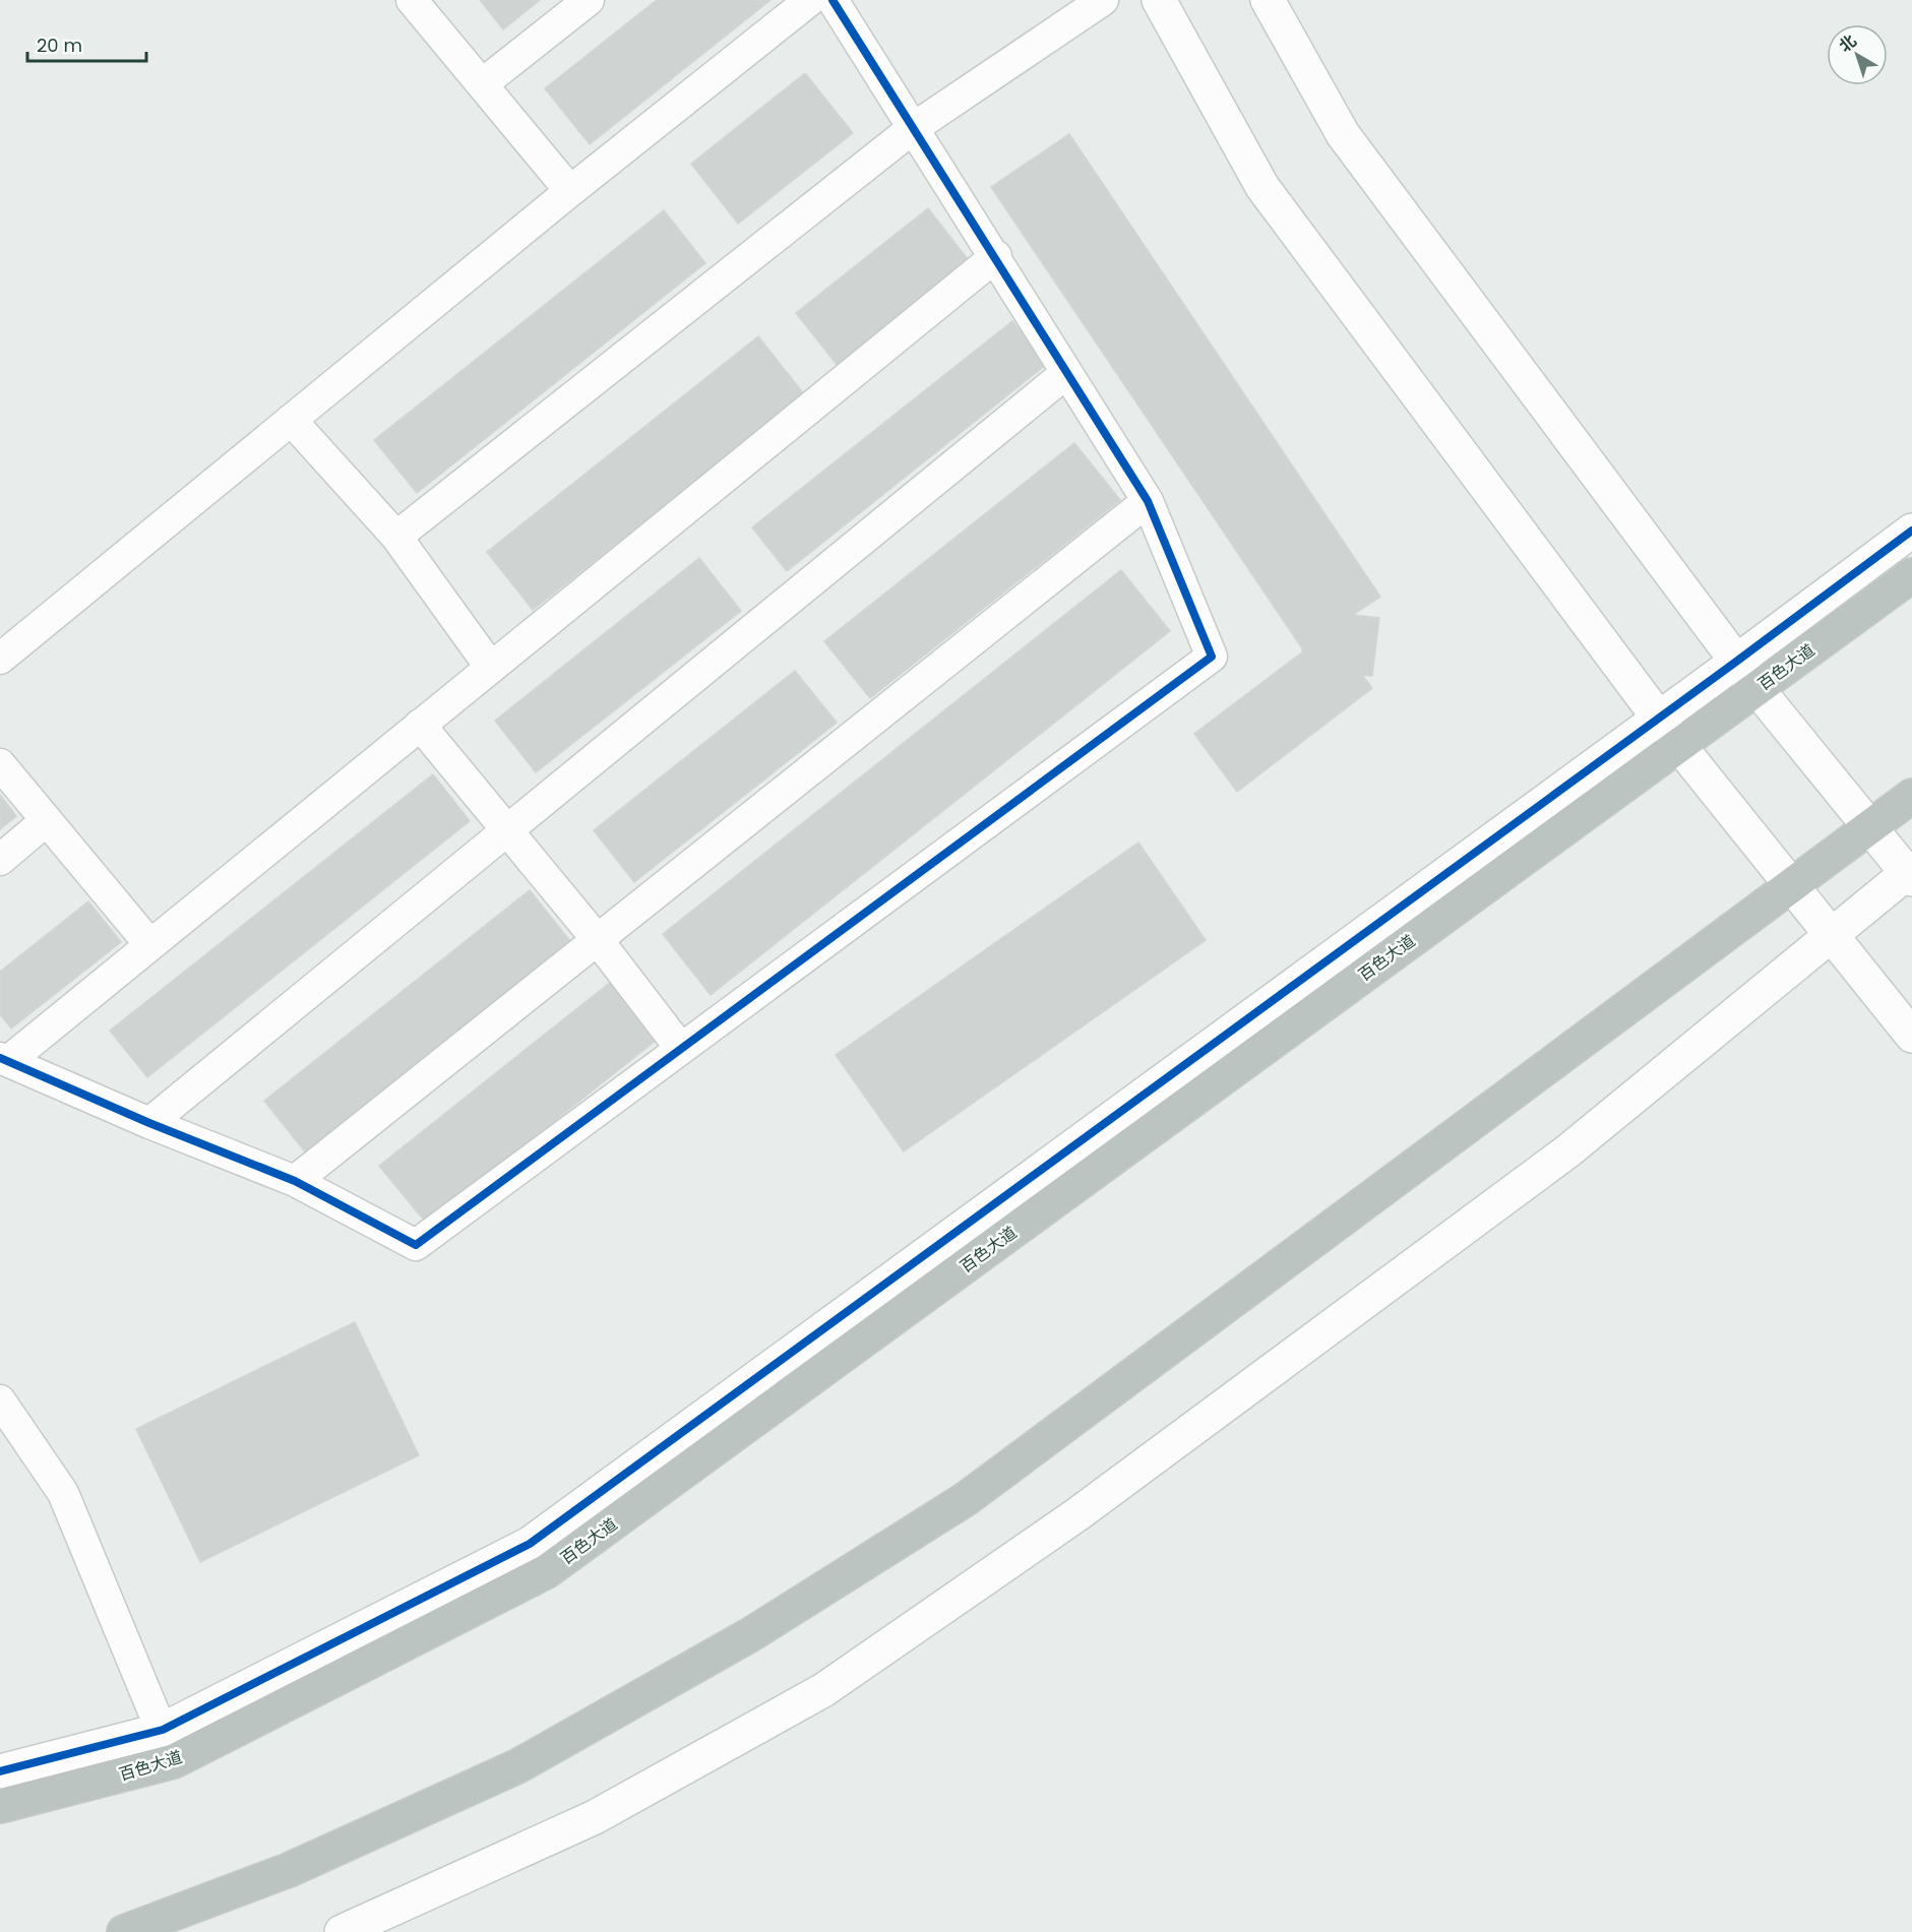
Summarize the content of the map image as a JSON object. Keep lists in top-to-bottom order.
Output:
{
  "streets": {
    "highway": ["百色大道"]
  },
  "scale_bar": "20 m",
  "north": "top left"
}
